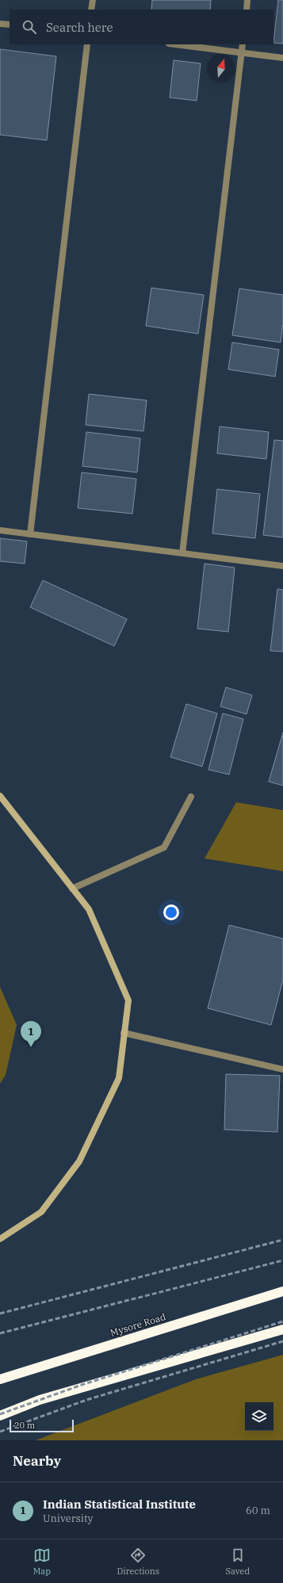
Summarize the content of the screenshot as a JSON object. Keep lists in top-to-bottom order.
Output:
{
  "streets": {
    "highway": ["Mysore Road"]
  },
  "scale_bar": "20 m",
  "north": "top",
  "page": {
    "search": "Search here",
    "pins": "1",
    "scale": "20 m",
    "heading": "Nearby",
    "list": [
      {
        "mark": "1",
        "name": "Indian Statistical Institute",
        "note": "University",
        "value": "60 m"
      }
    ],
    "nav": ["Map", "Directions", "Saved"]
  }
}
